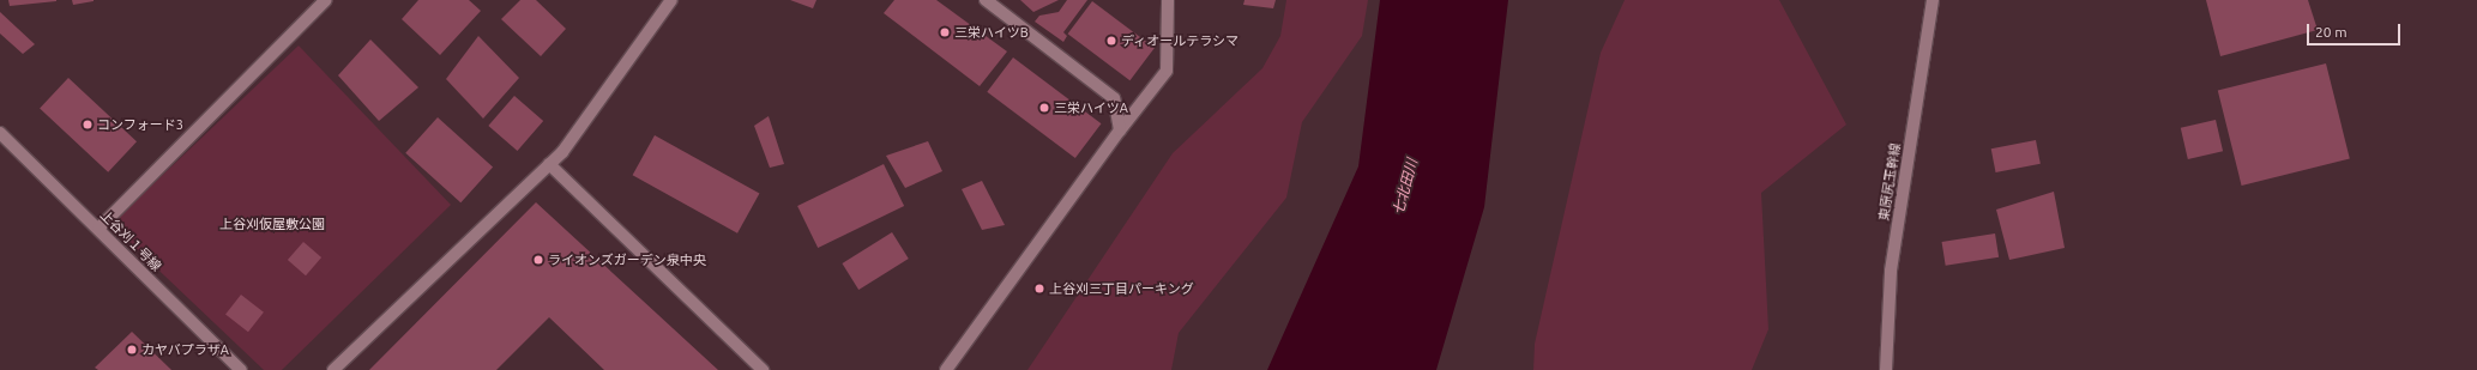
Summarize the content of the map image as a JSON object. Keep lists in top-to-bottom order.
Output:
{
  "streets": {
    "street": ["東原尻玉幹線", "上谷刈１号線"]
  },
  "water": ["七北田川"],
  "parks": ["上谷刈仮屋敷公園"],
  "places": [
    "三栄ハイツB",
    "ディオールテラシマ",
    "三栄ハイツA",
    "コンフォード3",
    "ライオンズガーデン泉中央",
    "上谷刈三丁目パーキング",
    "カヤバプラザA"
  ],
  "scale_bar": "20 m"
}
